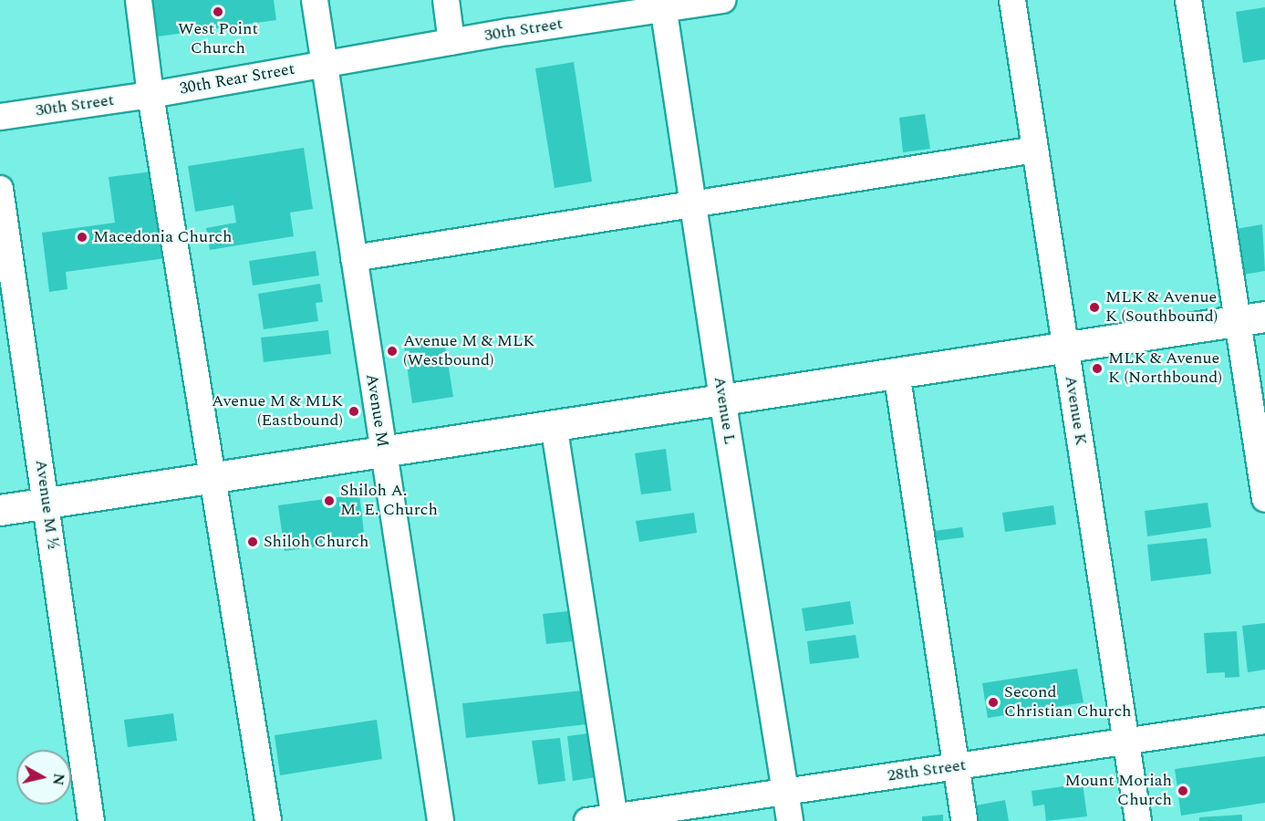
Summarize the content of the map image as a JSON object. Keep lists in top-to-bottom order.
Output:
{
  "streets": {
    "street": [
      "30th Street",
      "30th Rear Street",
      "Avenue M",
      "Avenue L",
      "Avenue K",
      "Avenue M ½",
      "28th Street"
    ]
  },
  "crossings": [
    ["30th Street", "30th Rear Street"],
    ["30th Street", "Avenue M"],
    ["30th Street", "Avenue L"],
    ["30th Rear Street", "Avenue M"],
    ["Avenue L", "28th Street"],
    ["Avenue K", "28th Street"]
  ],
  "places": [
    "West Point Church",
    "Macedonia Church",
    "MLK & Avenue K (Southbound)",
    "Avenue M & MLK (Westbound)",
    "MLK & Avenue K (Northbound)",
    "Avenue M & MLK (Eastbound)",
    "Shiloh A. M. E. Church",
    "Shiloh Church",
    "Second Christian Church",
    "Mount Moriah Church"
  ],
  "north": "right"
}
